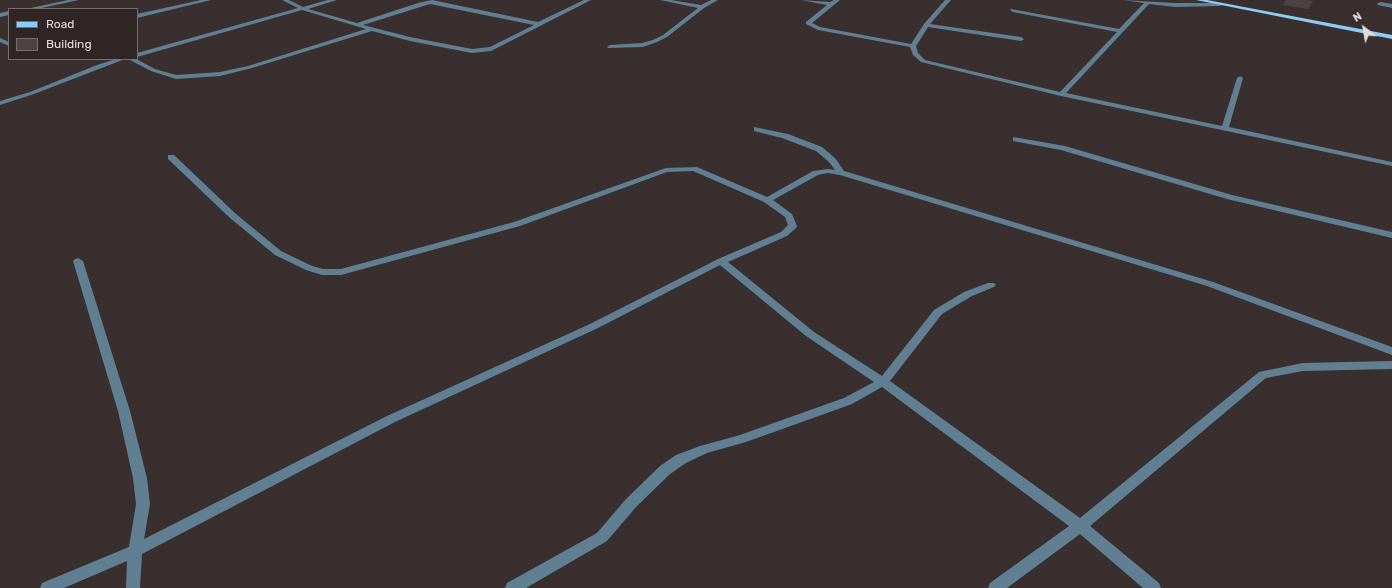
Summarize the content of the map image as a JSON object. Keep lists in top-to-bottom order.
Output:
{
  "legend": ["Road", "Building"],
  "north": "top left"
}
